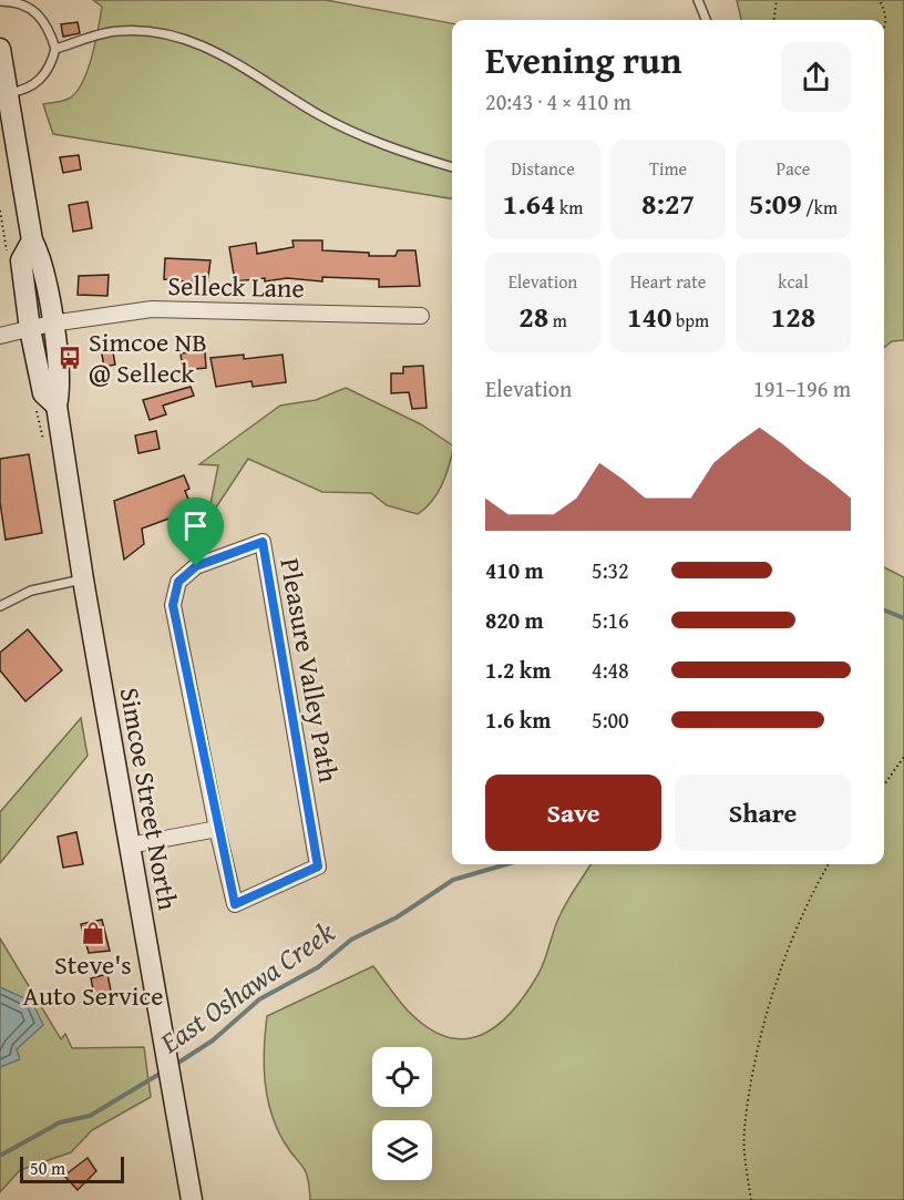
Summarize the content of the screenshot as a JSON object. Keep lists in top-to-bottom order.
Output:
{
  "streets": {
    "main road": ["Simcoe Street North"],
    "street": ["Selleck Lane", "Pleasure Valley Path"]
  },
  "crossings": [
    ["Selleck Lane", "Simcoe Street North"]
  ],
  "water": ["East Oshawa Creek"],
  "places": {
    "bus stop": ["Simcoe NB @ Selleck"],
    "shop": ["Steve's Auto Service"]
  },
  "scale_bar": "50 m",
  "page": {
    "heading": ["Evening run", "20:43 · 4 × 410 m"],
    "stats": [
      ["Distance", "1.64 km"],
      ["Time", "8:27"],
      ["Pace", "5:09 /km"],
      ["Elevation", "28 m"],
      ["Heart rate", "140 bpm"],
      ["kcal", "128"]
    ],
    "chart": ["Elevation", "191–196 m"],
    "list": [
      {
        "name": "410 m",
        "note": "5:32"
      },
      {
        "name": "820 m",
        "note": "5:16"
      },
      {
        "name": "1.2 km",
        "note": "4:48"
      },
      {
        "name": "1.6 km",
        "note": "5:00"
      }
    ],
    "buttons": ["Save", "Share"],
    "scale": "50 m"
  }
}
